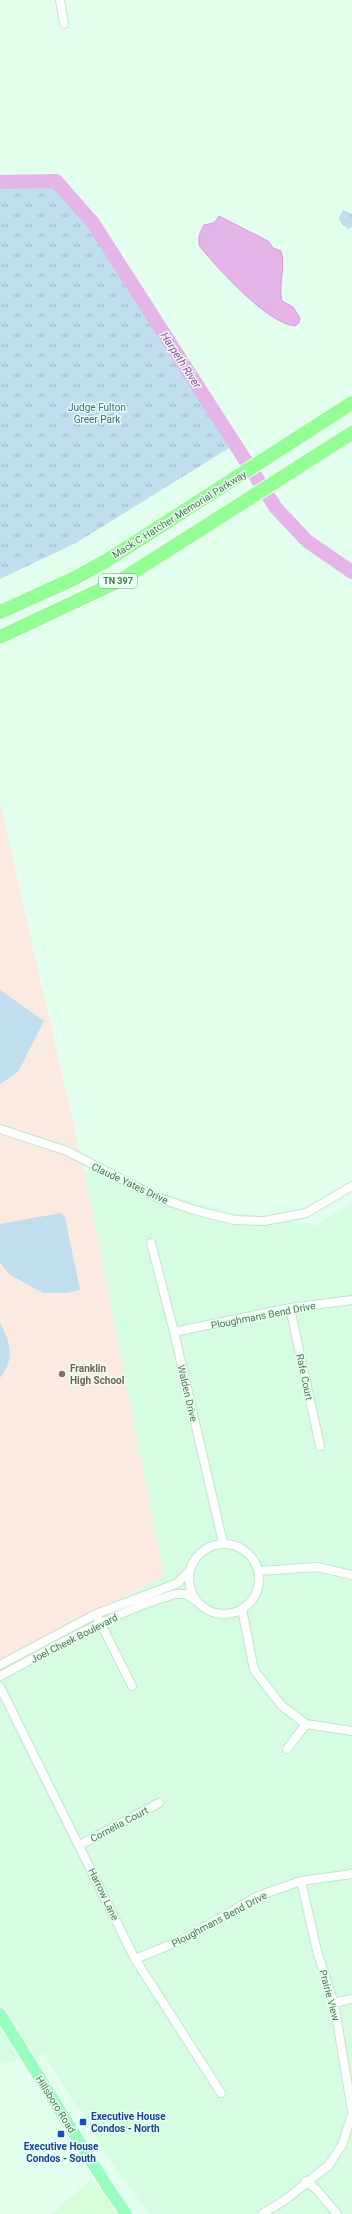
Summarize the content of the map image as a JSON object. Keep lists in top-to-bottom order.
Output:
{
  "streets": {
    "highway": ["Mack C Hatcher Memorial Parkway", "TN 397"],
    "main road": ["Hillsboro Road"],
    "street": [
      "Claude Yates Drive",
      "Ploughmans Bend Drive",
      "Rafe Court",
      "Walden Drive",
      "Joel Cheek Boulevard",
      "Cornelia Court",
      "Harrow Lane",
      "Prairie View"
    ]
  },
  "crossings": [
    ["Ploughmans Bend Drive", "Rafe Court"],
    ["Ploughmans Bend Drive", "Walden Drive"],
    ["Ploughmans Bend Drive", "Harrow Lane"],
    ["Ploughmans Bend Drive", "Prairie View"],
    ["Walden Drive", "Joel Cheek Boulevard"],
    ["Cornelia Court", "Harrow Lane"]
  ],
  "water": ["Harpeth River"],
  "parks": ["Judge Fulton Greer Park"],
  "places": {
    "other": ["Franklin High School"],
    "transit": ["Executive House Condos - North", "Executive House Condos - South"]
  }
}
